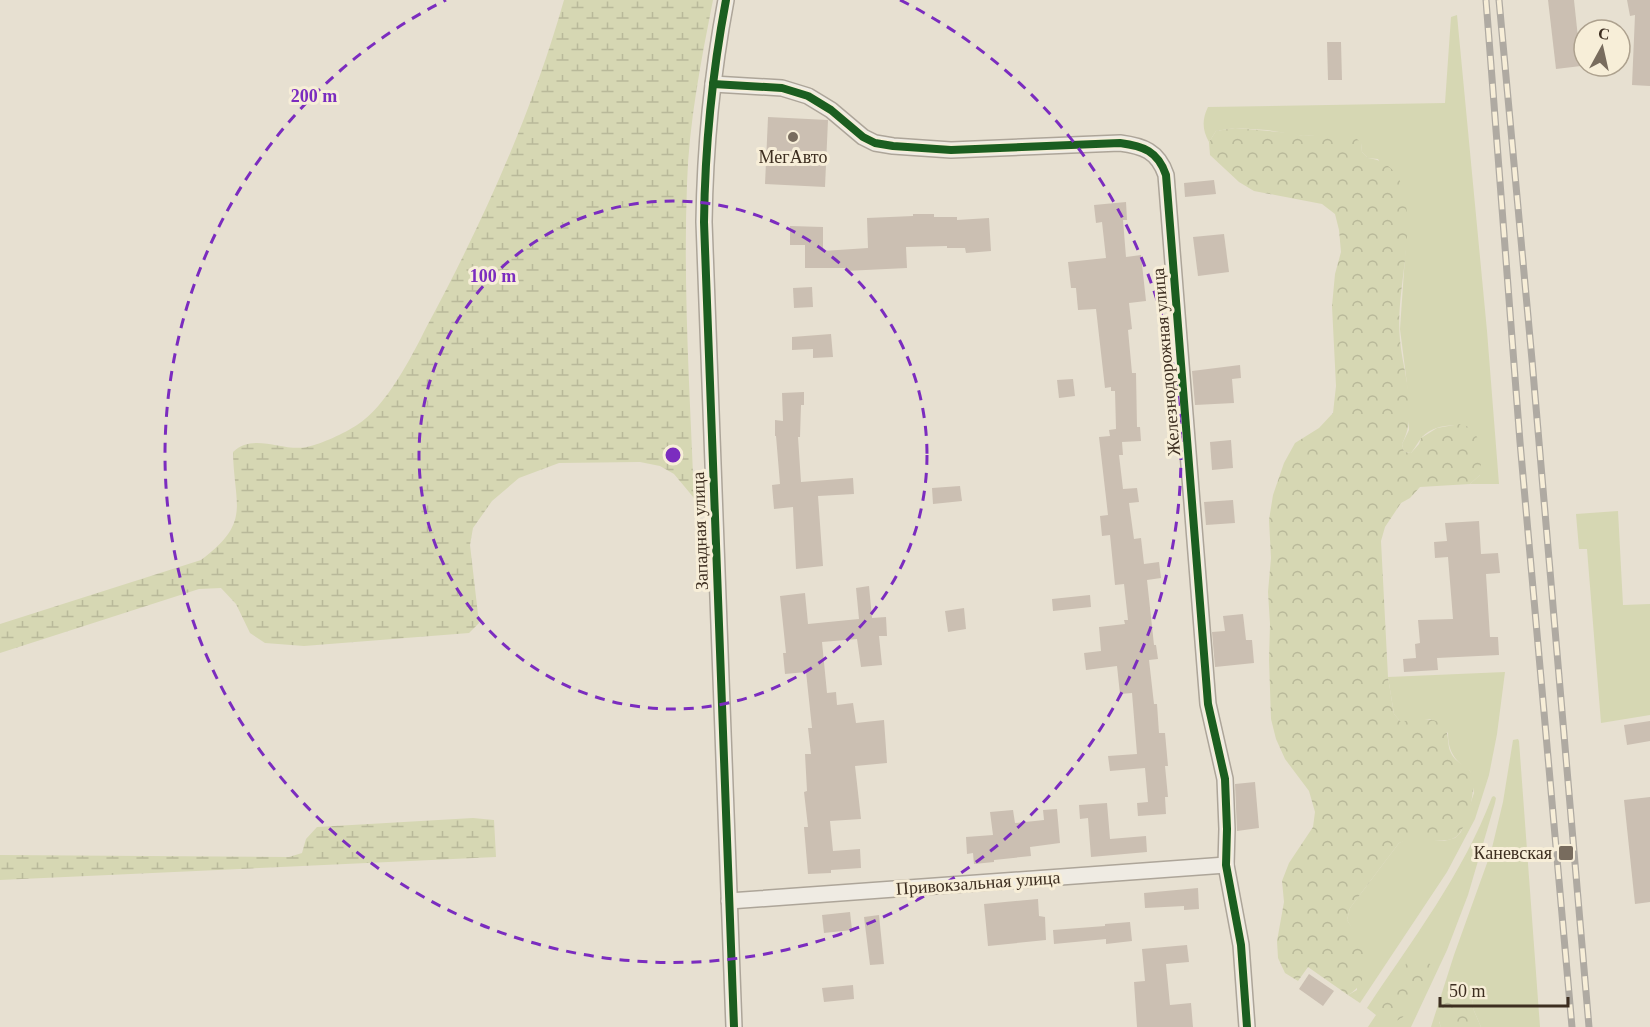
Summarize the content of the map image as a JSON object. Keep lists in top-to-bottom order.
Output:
{
  "streets": {
    "street": ["Железнодорожная улица", "Западная улица", "Привокзальная улица"]
  },
  "crossings": [
    ["Железнодорожная улица", "Западная улица"],
    ["Железнодорожная улица", "Привокзальная улица"],
    ["Западная улица", "Привокзальная улица"]
  ],
  "places": {
    "other": ["МегАвто"],
    "transit": ["Каневская"]
  },
  "scale_bar": "50 m",
  "north": "top",
  "rings": ["200 m", "100 m"]
}
